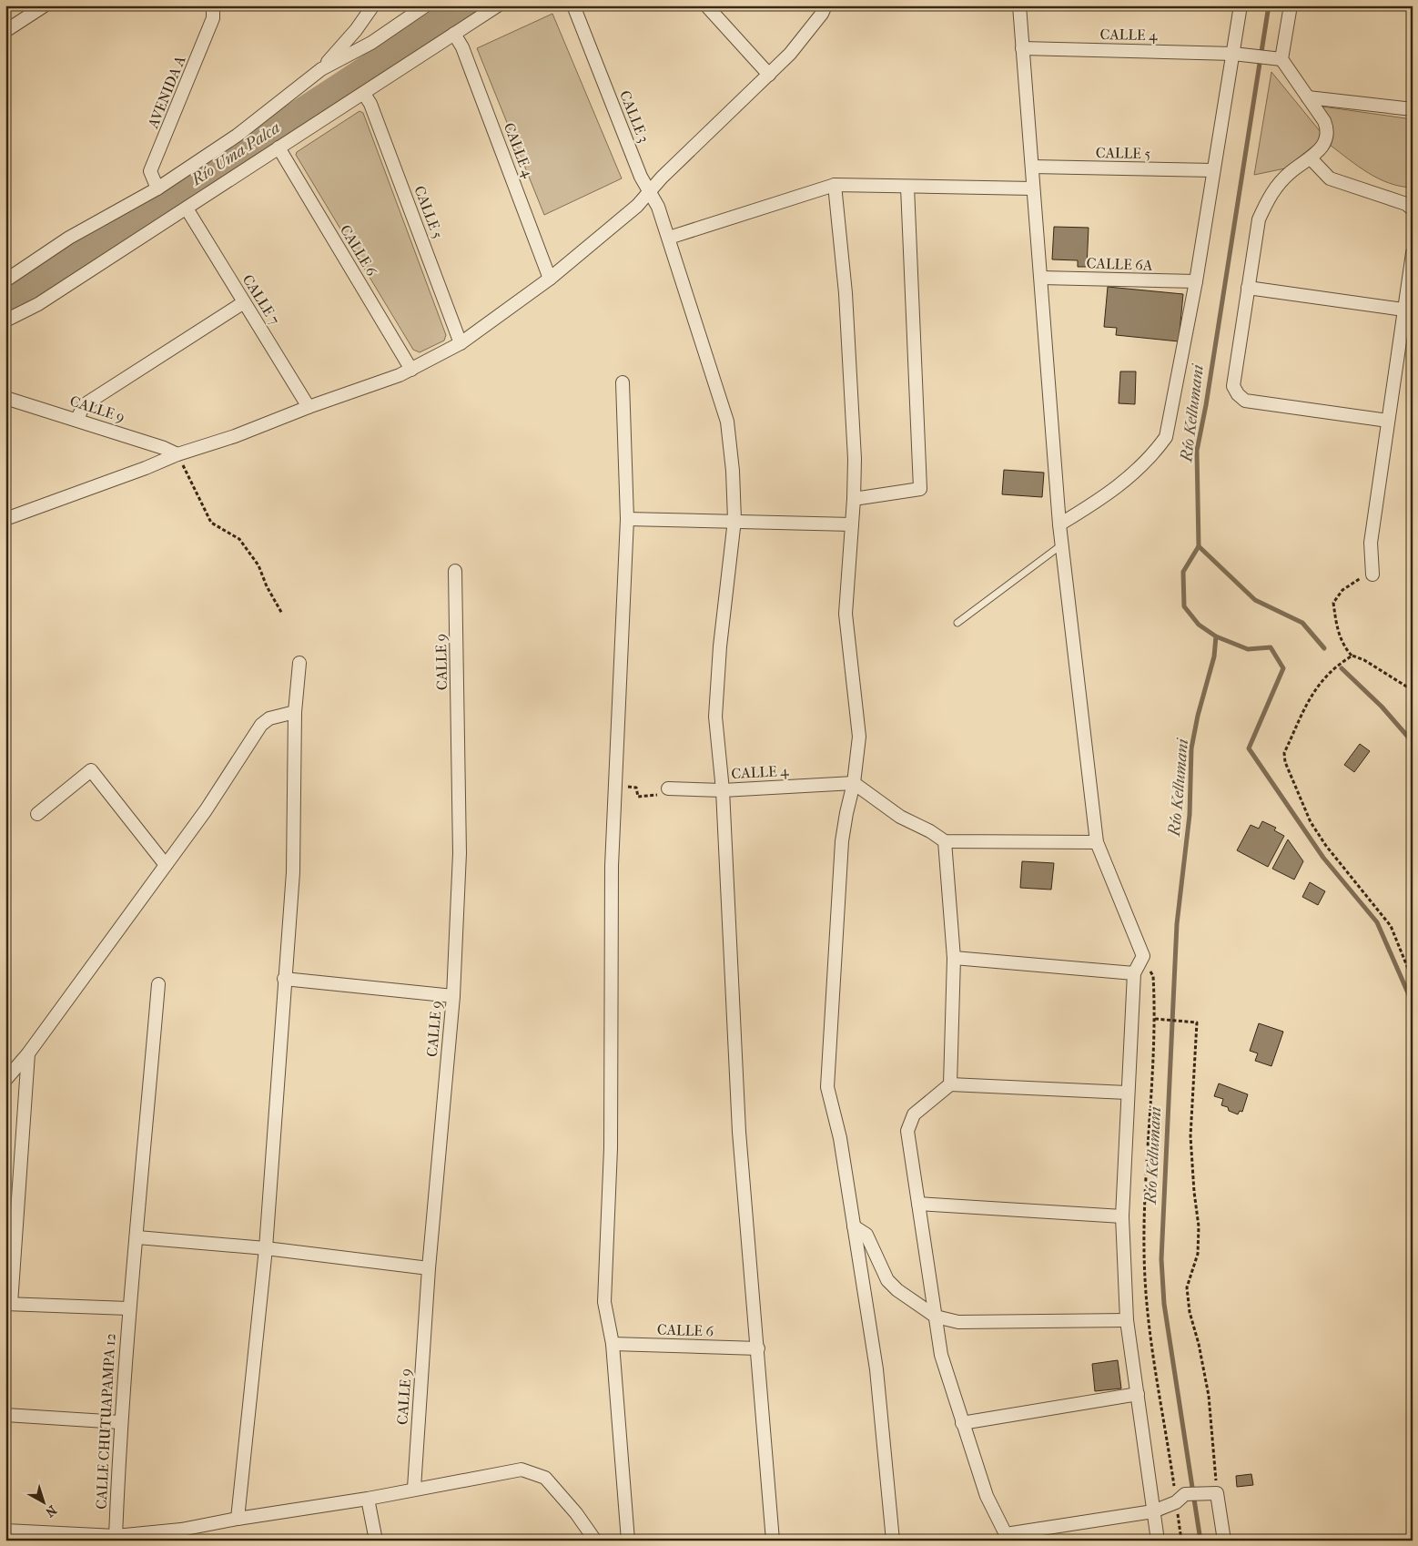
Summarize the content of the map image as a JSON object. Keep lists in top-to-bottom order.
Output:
{
  "streets": {
    "street": [
      "CALLE 4",
      "AVENIDA A",
      "CALLE 3",
      "CALLE 5",
      "CALLE 6",
      "CALLE 6A",
      "CALLE 7",
      "CALLE 9",
      "CALLE CHUTUAPAMPA 12"
    ]
  },
  "crossings": [
    ["CALLE 4", "CALLE 3"],
    ["CALLE 3", "CALLE 6"]
  ],
  "water": ["Río Uma Palca", "Río Kellumani"],
  "north": "bottom right"
}
